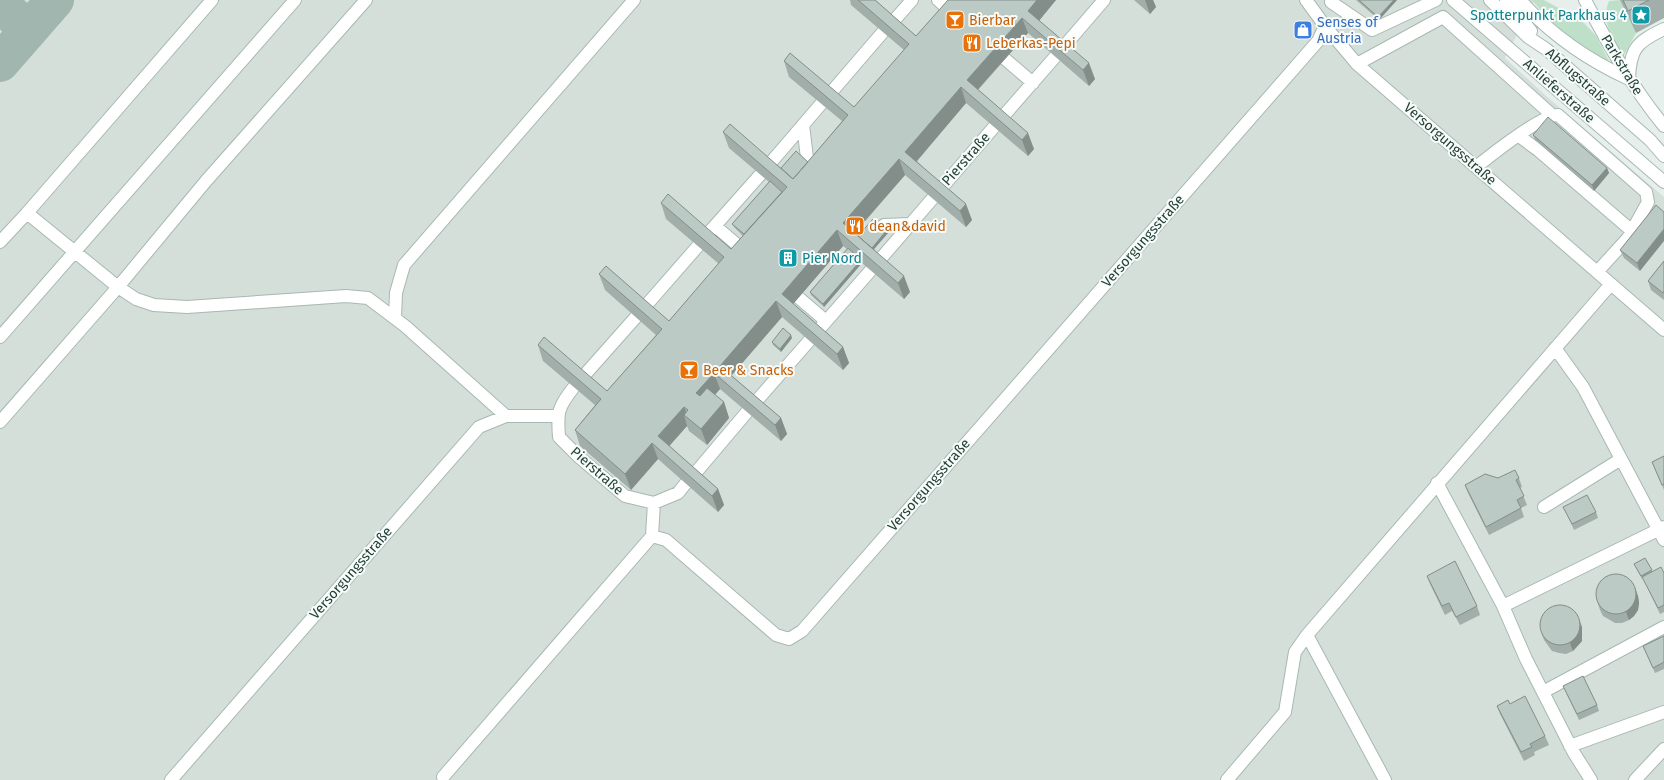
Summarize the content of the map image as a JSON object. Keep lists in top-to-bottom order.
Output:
{
  "streets": {
    "street": [
      "Parkstraße",
      "Abflugstraße",
      "Anlieferstraße",
      "Versorgungsstraße",
      "Pierstraße"
    ]
  },
  "crossings": [
    ["Versorgungsstraße", "Pierstraße"]
  ],
  "places": {
    "place": ["Spotterpunkt Parkhaus 4"],
    "bar": ["Bierbar", "Beer & Snacks"],
    "shop": ["Senses of Austria"],
    "restaurant": ["Leberkas-Pepi", "dean&david"],
    "building": ["Pier Nord"]
  }
}
